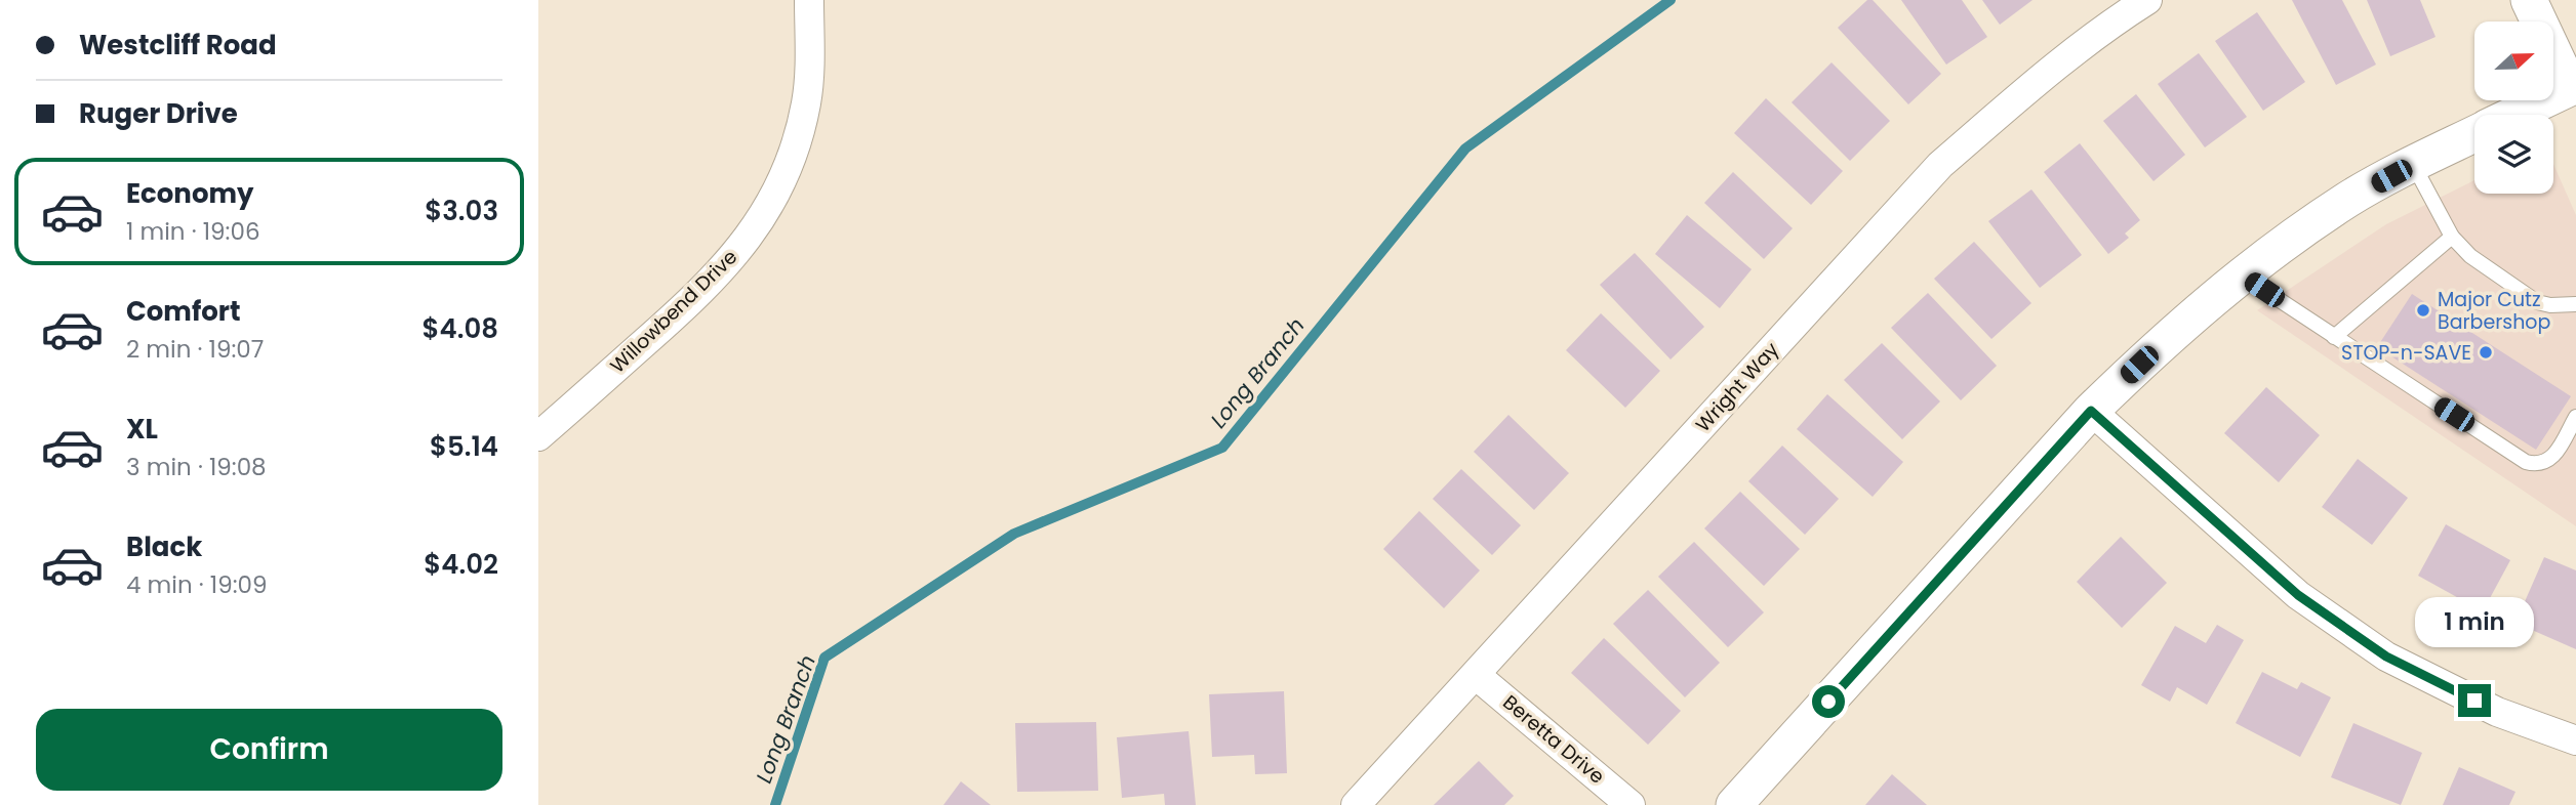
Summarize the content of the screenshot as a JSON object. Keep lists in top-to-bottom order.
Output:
{
  "streets": {
    "street": ["Willowbend Drive", "Wright Way", "Beretta Drive"]
  },
  "crossings": [
    ["Wright Way", "Beretta Drive"]
  ],
  "water": ["Long Branch"],
  "places": ["Major Cutz Barbershop", "STOP-n-SAVE"],
  "north": "right",
  "page": {
    "banner": ["Westcliff Road", "Ruger Drive"],
    "list": [
      {
        "name": "Economy",
        "note": "1 min · 19:06",
        "value": "$3.03"
      },
      {
        "name": "Comfort",
        "note": "2 min · 19:07",
        "value": "$4.08"
      },
      {
        "name": "XL",
        "note": "3 min · 19:08",
        "value": "$5.14"
      },
      {
        "name": "Black",
        "note": "4 min · 19:09",
        "value": "$4.02"
      }
    ],
    "bubble": "1 min",
    "buttons": "Confirm"
  }
}
